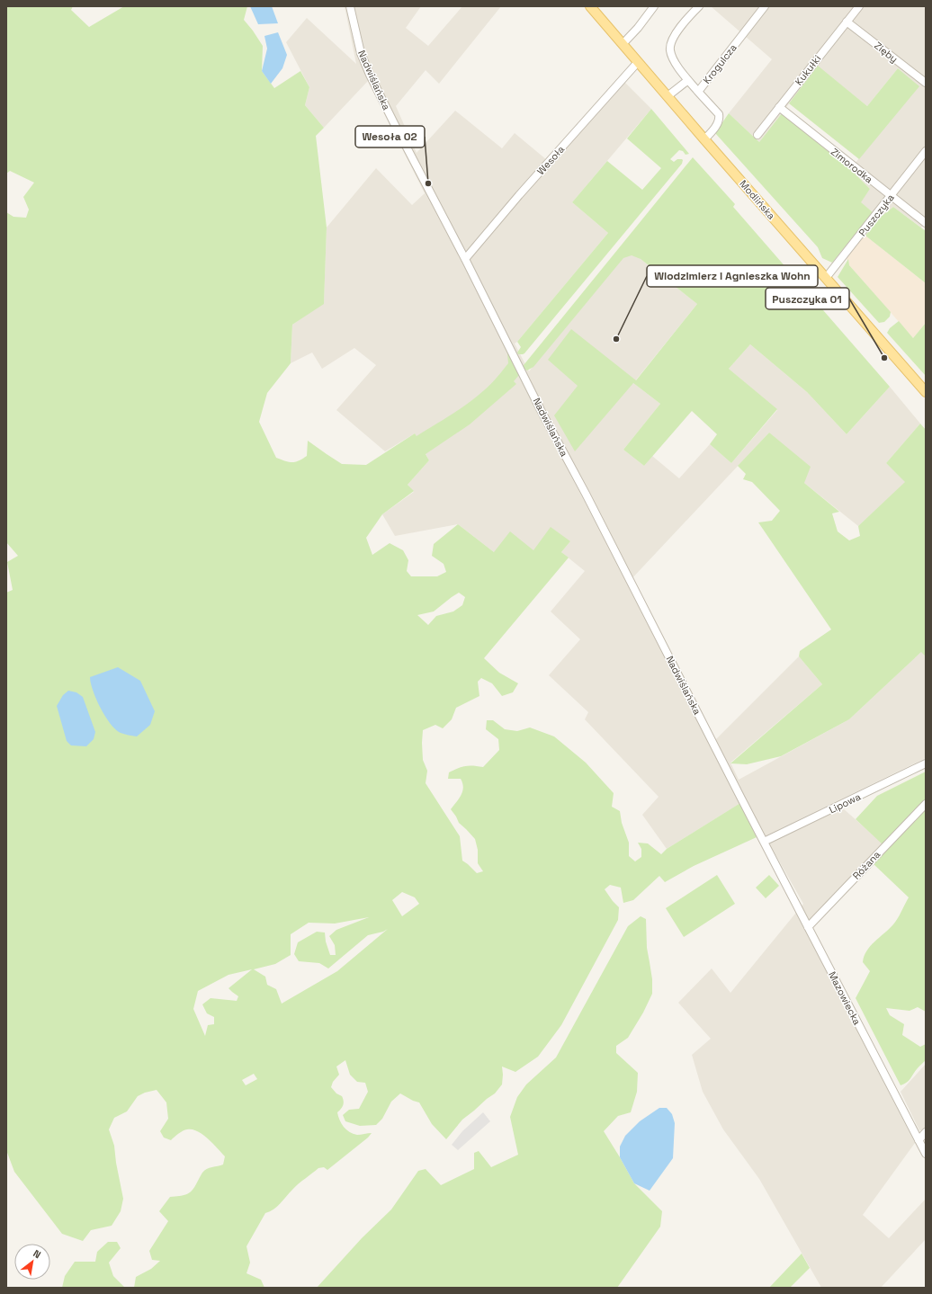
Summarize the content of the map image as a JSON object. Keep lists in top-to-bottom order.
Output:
{
  "streets": {
    "main road": ["Modlińska"],
    "street": [
      "Zięby",
      "Krogulcza",
      "Kukułki",
      "Nadwiślańska",
      "Wesoła",
      "Zimorodka",
      "Puszczyka",
      "Lipowa",
      "Różana",
      "Mazowiecka"
    ]
  },
  "crossings": [
    ["Zięby", "Kukułki"],
    ["Krogulcza", "Modlińska"],
    ["Kukułki", "Zimorodka"],
    ["Nadwiślańska", "Wesoła"],
    ["Nadwiślańska", "Lipowa"],
    ["Nadwiślańska", "Mazowiecka"],
    ["Wesoła", "Modlińska"],
    ["Zimorodka", "Puszczyka"],
    ["Modlińska", "Puszczyka"],
    ["Lipowa", "Mazowiecka"],
    ["Różana", "Mazowiecka"]
  ],
  "places": ["Wesoła 02", "Wlodzimierz i Agnieszka Wohn", "Puszczyka 01"],
  "north": "top right"
}
